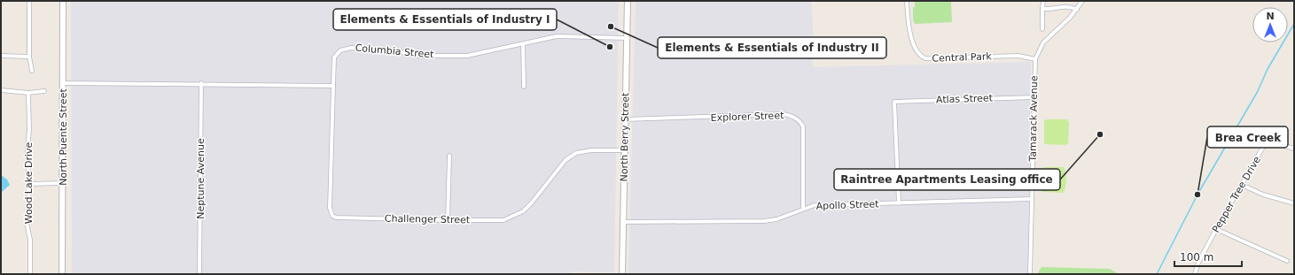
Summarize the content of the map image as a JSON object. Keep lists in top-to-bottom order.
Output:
{
  "streets": {
    "street": [
      "Columbia Street",
      "Central Park",
      "Atlas Street",
      "Explorer Street",
      "Tamarack Avenue",
      "North Puente Street",
      "North Berry Street",
      "Neptune Avenue",
      "Wood Lake Drive",
      "Pepper Tree Drive",
      "Apollo Street",
      "Challenger Street"
    ]
  },
  "crossings": [
    ["Columbia Street", "North Berry Street"],
    ["Columbia Street", "Challenger Street"],
    ["Central Park", "Tamarack Avenue"],
    ["Atlas Street", "Tamarack Avenue"],
    ["Atlas Street", "Apollo Street"],
    ["Explorer Street", "North Berry Street"],
    ["Explorer Street", "Apollo Street"],
    ["Tamarack Avenue", "Apollo Street"],
    ["North Berry Street", "Apollo Street"],
    ["North Berry Street", "Challenger Street"]
  ],
  "places": [
    "Elements & Essentials of Industry II",
    "Elements & Essentials of Industry I",
    "Raintree Apartments Leasing office",
    "Brea Creek"
  ],
  "scale_bar": "100 m",
  "north": "top"
}
